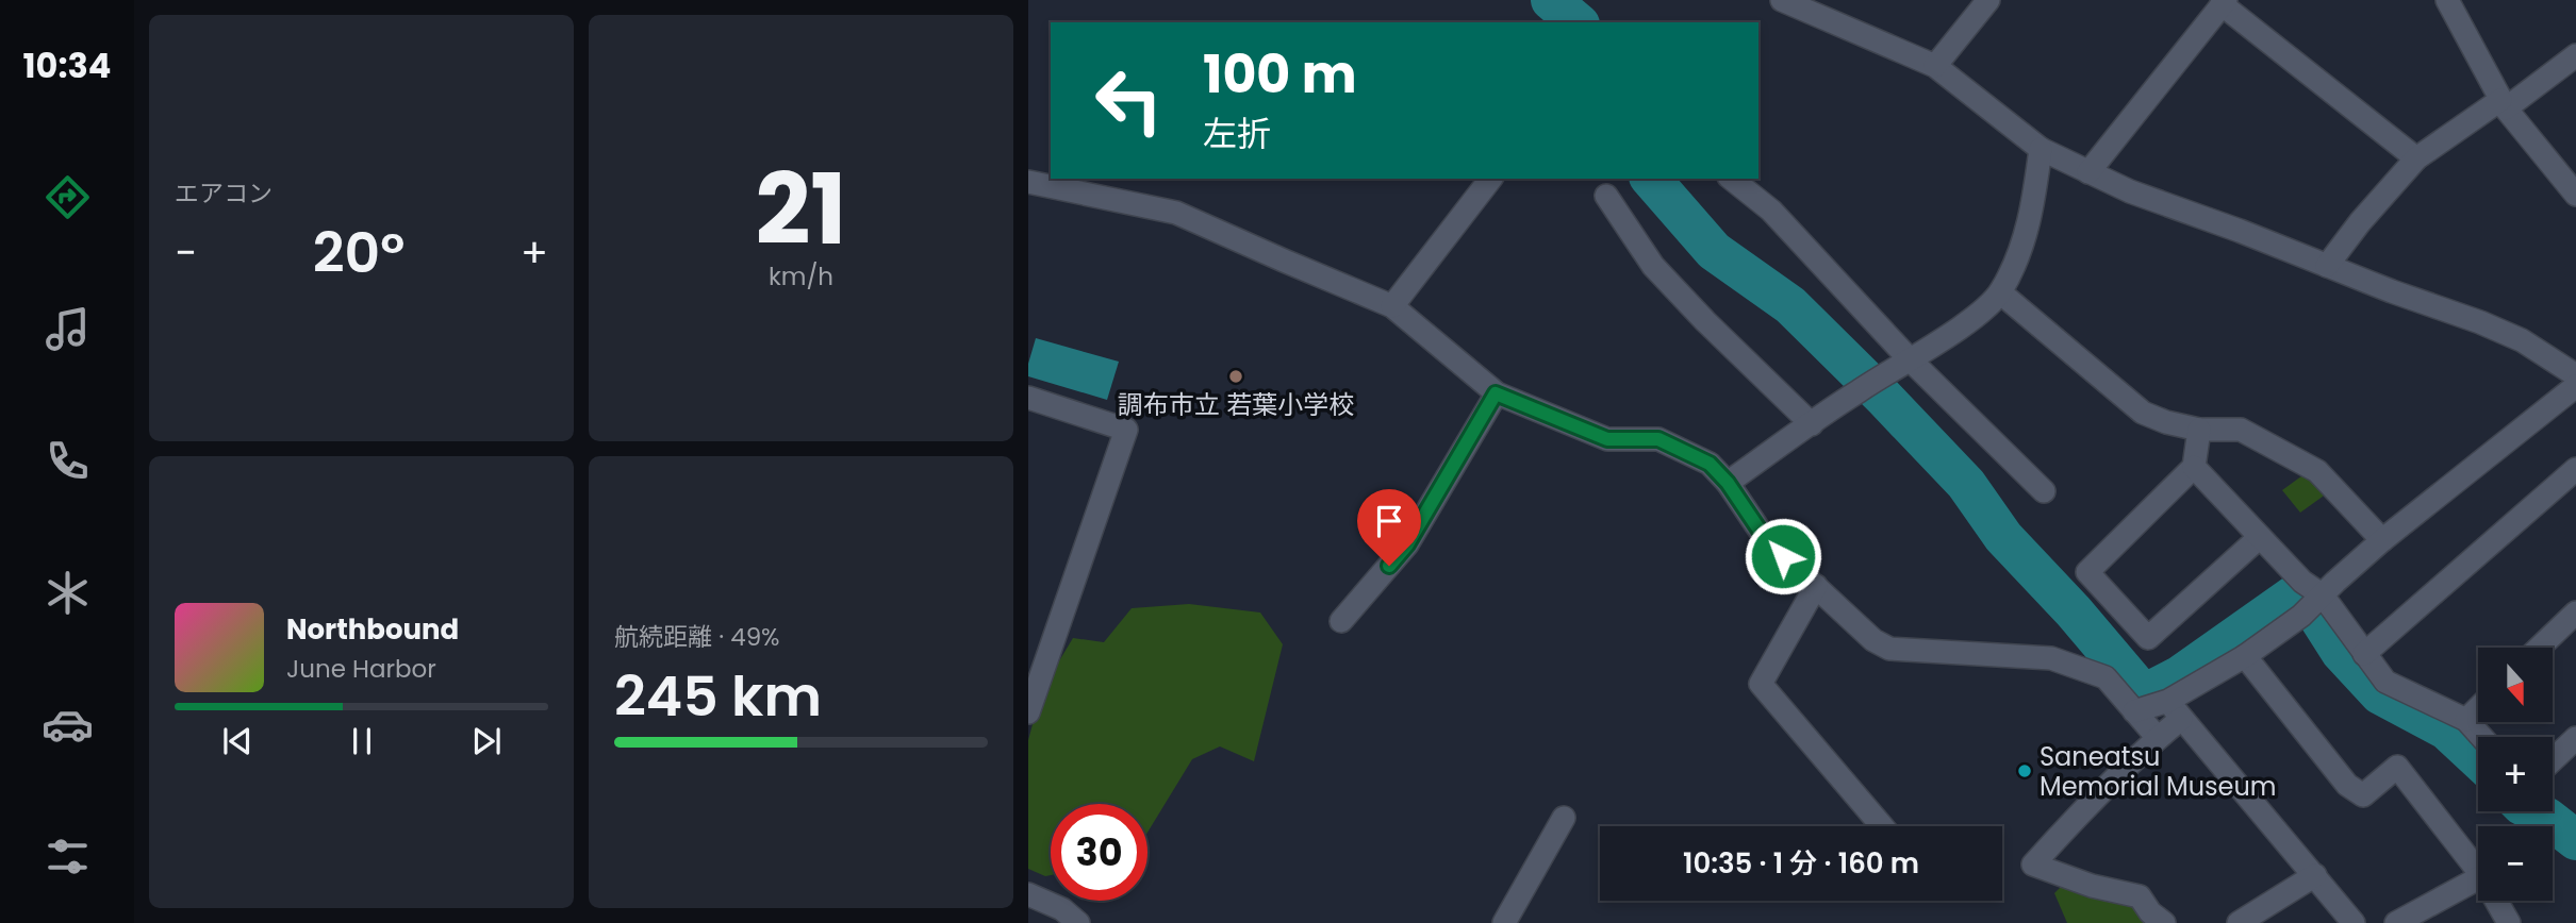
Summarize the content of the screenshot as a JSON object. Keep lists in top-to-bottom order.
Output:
{
  "places": ["調布市立 若葉小学校", "Saneatsu Memorial Museum"],
  "north": "bottom",
  "page": {
    "tabs": "10:34",
    "tile": [
      "エアコン",
      ["21", "km/h"],
      ["航続距離 · 49%", "245 km"]
    ],
    "turn": ["100 m", "左折"],
    "heat": ["−", "20°", "+"],
    "song": ["Northbound", "June Harbor"],
    "map_buttons": ["+", "−"],
    "limit": "30",
    "trip": "10:35 · 1 分 · 160 m"
  }
}
